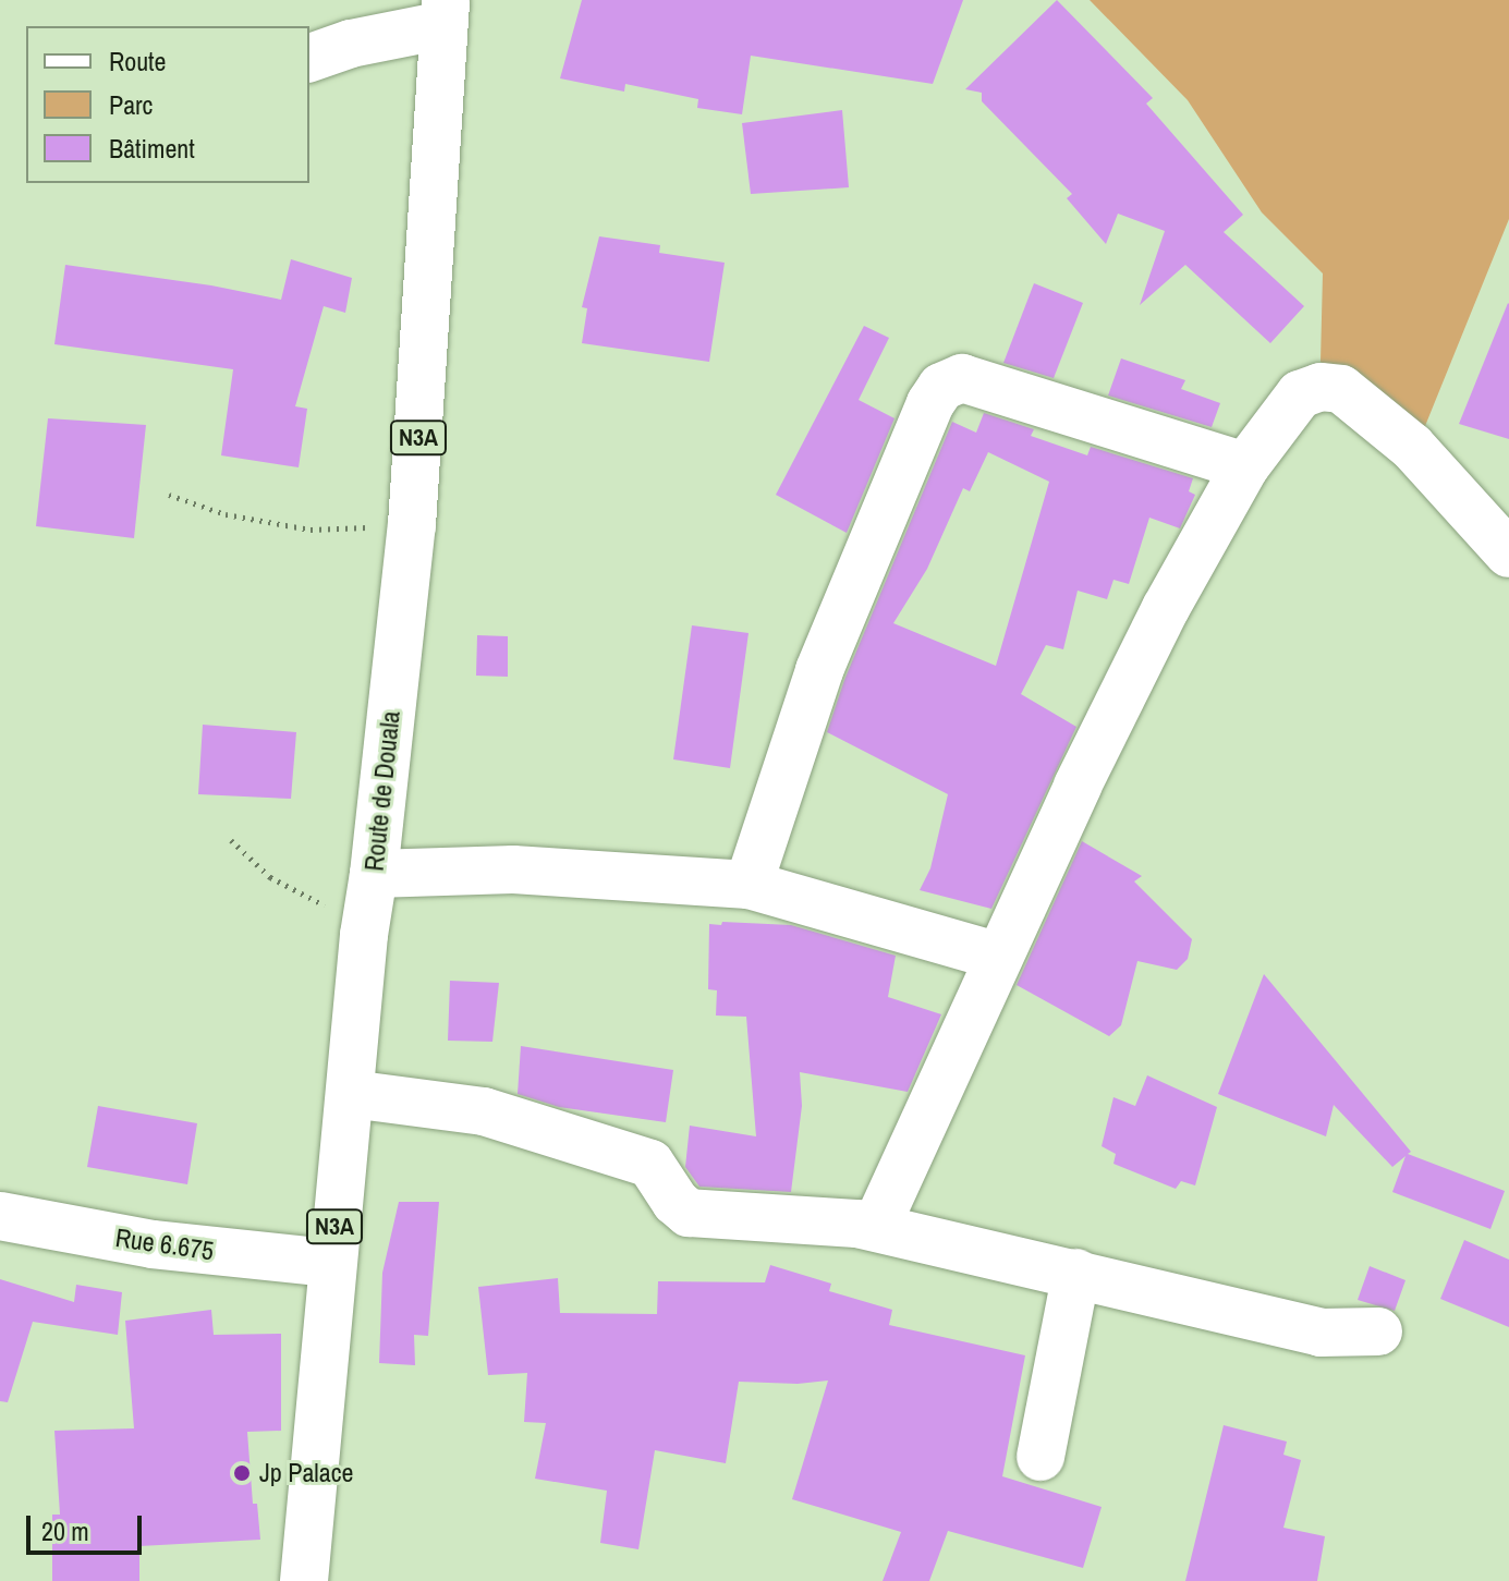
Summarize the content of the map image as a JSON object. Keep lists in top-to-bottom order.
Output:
{
  "streets": {
    "main road": ["N3A", "Route de Douala", "Rue 6.675"]
  },
  "crossings": [
    ["Route de Douala", "Rue 6.675"]
  ],
  "places": ["Jp Palace"],
  "legend": ["Route", "Parc", "Bâtiment"],
  "scale_bar": "20 m"
}
